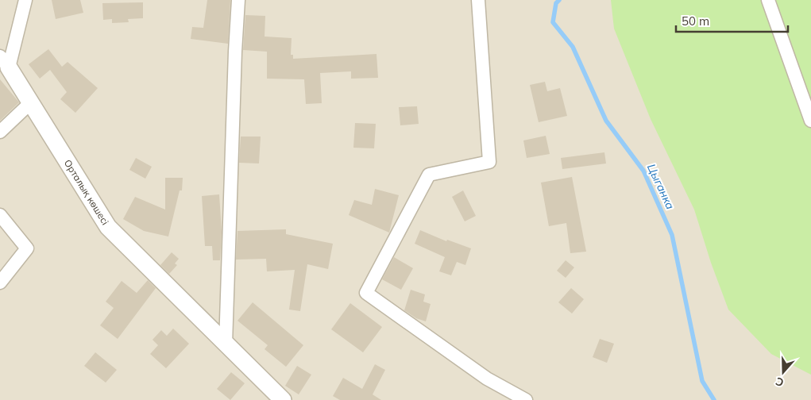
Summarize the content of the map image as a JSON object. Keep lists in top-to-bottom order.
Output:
{
  "streets": {
    "street": ["Орталық көшесі"]
  },
  "water": ["Цыганка"],
  "scale_bar": "50 m",
  "north": "bottom"
}
